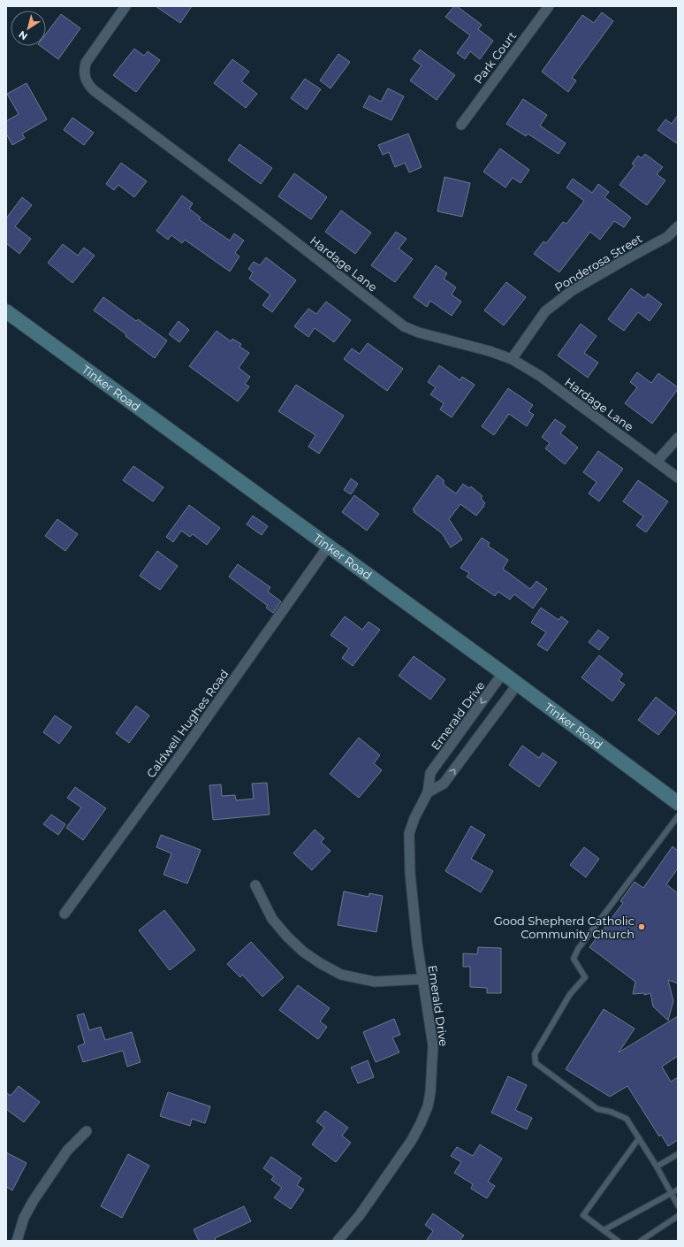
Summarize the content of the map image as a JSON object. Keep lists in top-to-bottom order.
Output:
{
  "streets": {
    "main road": ["Tinker Road"],
    "street": [
      "Park Court",
      "Ponderosa Street",
      "Hardage Lane",
      "Emerald Drive",
      "Caldwell Hughes Road"
    ]
  },
  "crossings": [
    ["Ponderosa Street", "Hardage Lane"],
    ["Tinker Road", "Emerald Drive"],
    ["Tinker Road", "Caldwell Hughes Road"]
  ],
  "places": ["Good Shepherd Catholic Community Church"],
  "north": "bottom left"
}
